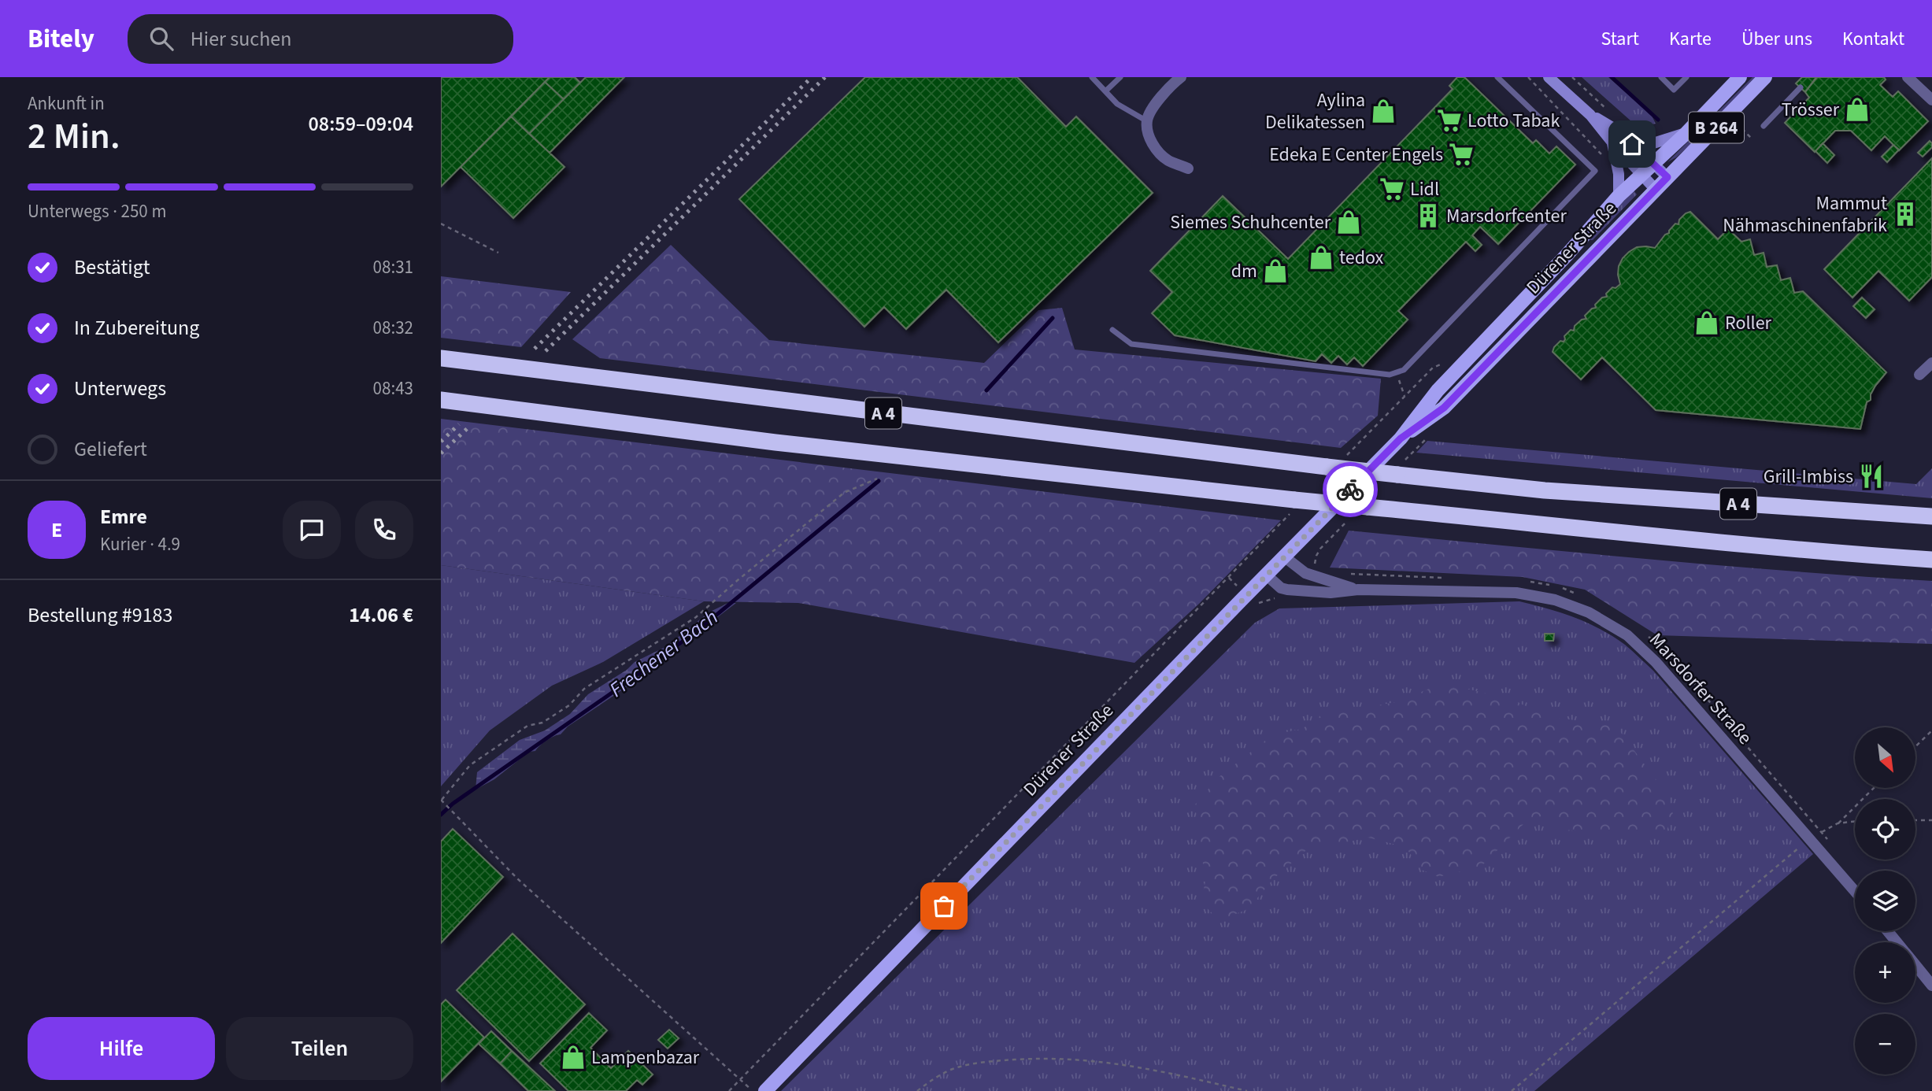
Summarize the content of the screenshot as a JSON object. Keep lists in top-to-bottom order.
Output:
{
  "streets": {
    "highway": ["A 4"],
    "main road": ["B 264", "Dürener Straße"],
    "street": ["Marsdorfer Straße"]
  },
  "crossings": [
    ["B 264", "Dürener Straße"],
    ["Dürener Straße", "Marsdorfer Straße"]
  ],
  "water": ["Frechener Bach"],
  "places": {
    "shop": [
      "Trösser",
      "Aylina Delikatessen",
      "Siemes Schuhcenter",
      "tedox",
      "dm",
      "Roller",
      "Lampenbazar"
    ],
    "supermarket": ["Lotto Tabak", "Edeka E Center Engels", "Lidl"],
    "building": ["Mammut Nähmaschinenfabrik", "Marsdorfcenter"],
    "restaurant": ["Grill-Imbiss"]
  },
  "north": "bottom right",
  "page": {
    "header": "Bitely",
    "search": "Hier suchen",
    "nav": [
      "Start",
      "Karte",
      "Über uns",
      "Kontakt"
    ],
    "heading": ["2 Min.", "Ankunft in", "08:59–09:04"],
    "panel": [
      "Emre",
      "Kurier · 4.9",
      "Bestellung #9183",
      "14.06 €"
    ],
    "bar": "Unterwegs · 250 m",
    "list": [
      ["Bestätigt", "08:31"],
      ["In Zubereitung", "08:32"],
      ["Unterwegs", "08:43"],
      "Geliefert"
    ],
    "round": "E",
    "map_buttons": ["+", "−"],
    "buttons": ["Hilfe", "Teilen"]
  }
}
